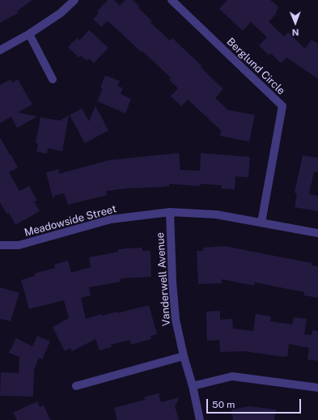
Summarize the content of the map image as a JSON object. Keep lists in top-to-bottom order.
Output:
{
  "streets": {
    "street": ["Berglund Circle", "Meadowside Street", "Vanderwell Avenue"]
  },
  "crossings": [
    ["Berglund Circle", "Meadowside Street"],
    ["Meadowside Street", "Vanderwell Avenue"]
  ],
  "scale_bar": "50 m",
  "north": "bottom"
}
